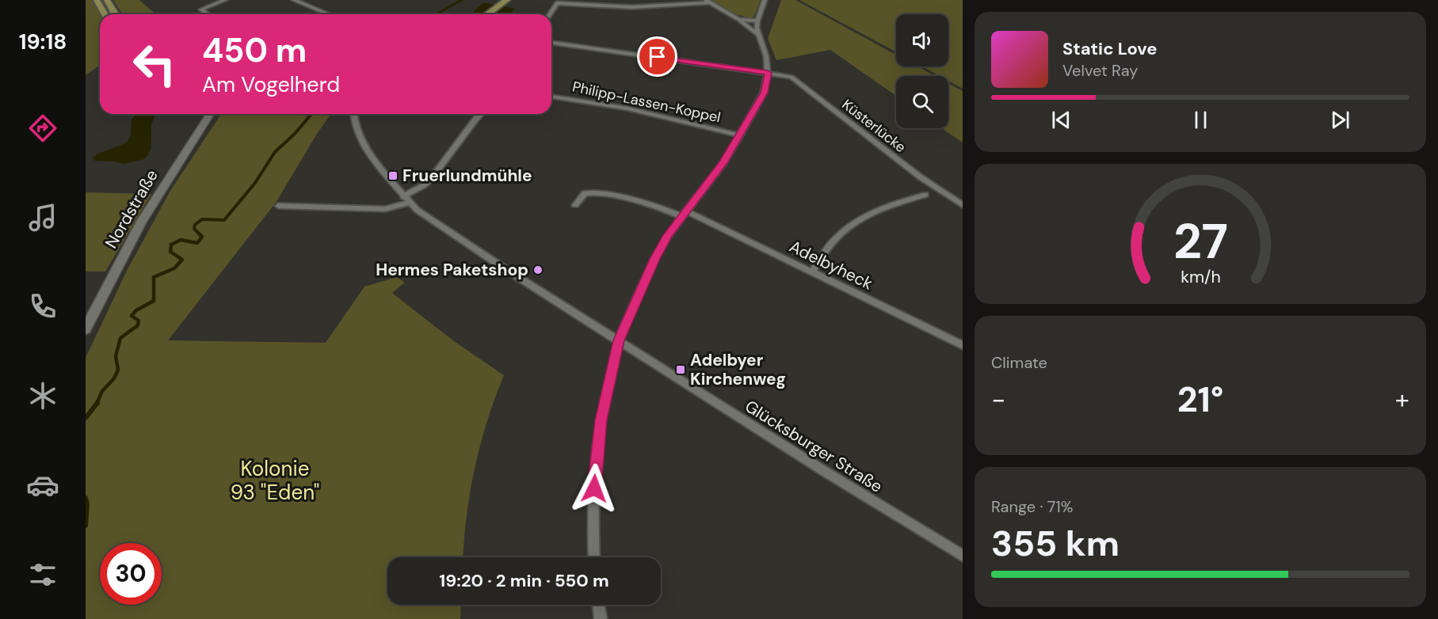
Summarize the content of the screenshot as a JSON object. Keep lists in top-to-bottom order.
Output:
{
  "streets": {
    "main road": ["Nordstraße"],
    "street": [
      "Philipp-Lassen-Koppel",
      "Küsterlücke",
      "Adelbyheck",
      "Glücksburger Straße"
    ]
  },
  "parks": ["Kolonie 93 \"Eden\""],
  "places": {
    "transit": ["Fruerlundmühle", "Adelbyer Kirchenweg"],
    "other": ["Hermes Paketshop"]
  },
  "page": {
    "tabs": "19:18",
    "turn": ["450 m", "Am Vogelherd"],
    "song": ["Static Love", "Velvet Ray"],
    "tile": [
      "Climate",
      ["Range · 71%", "355 km"]
    ],
    "heat": ["−", "21°", "+"],
    "limit": "30",
    "trip": "19:20 · 2 min · 550 m",
    "gauge": ["27", "km/h"]
  }
}
